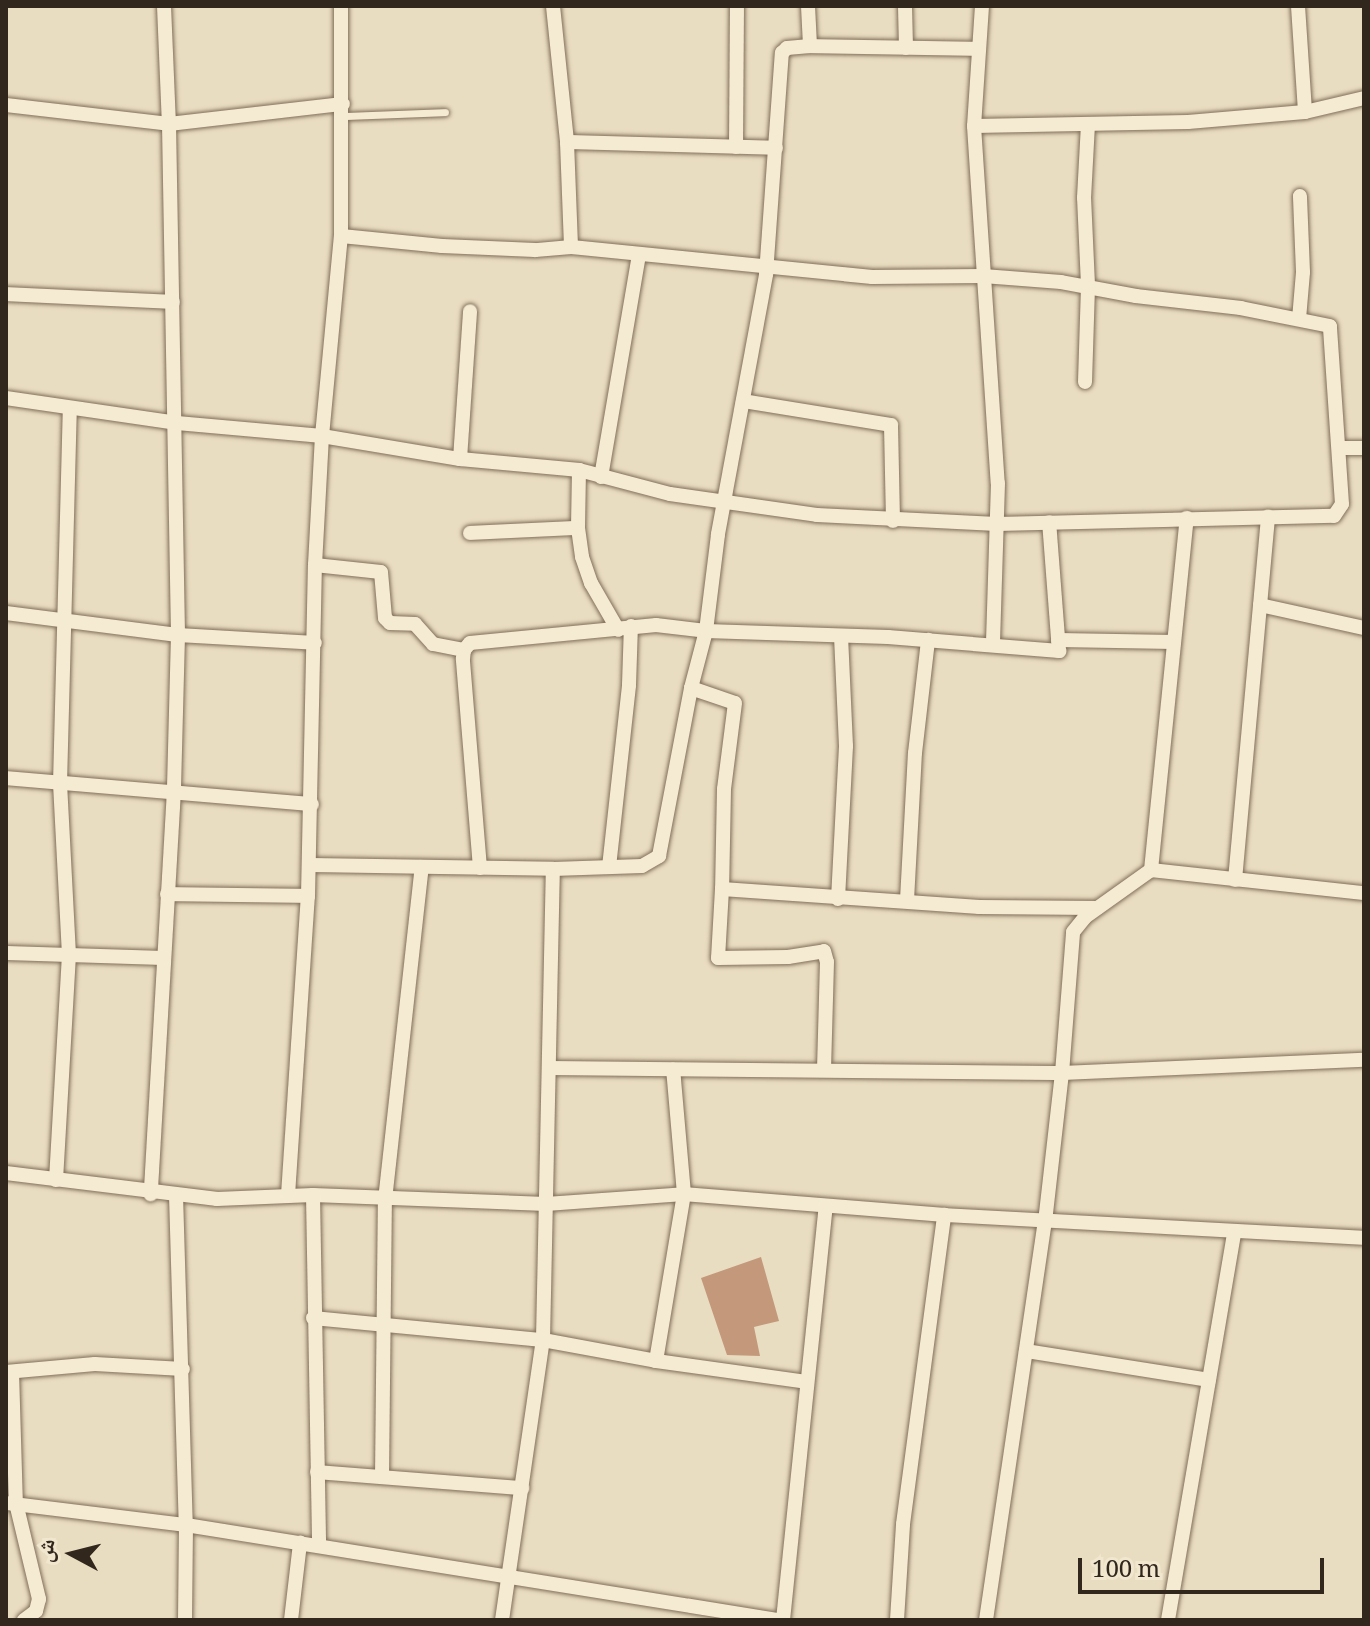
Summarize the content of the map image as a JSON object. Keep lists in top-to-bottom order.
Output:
{
  "scale_bar": "100 m",
  "north": "left"
}
